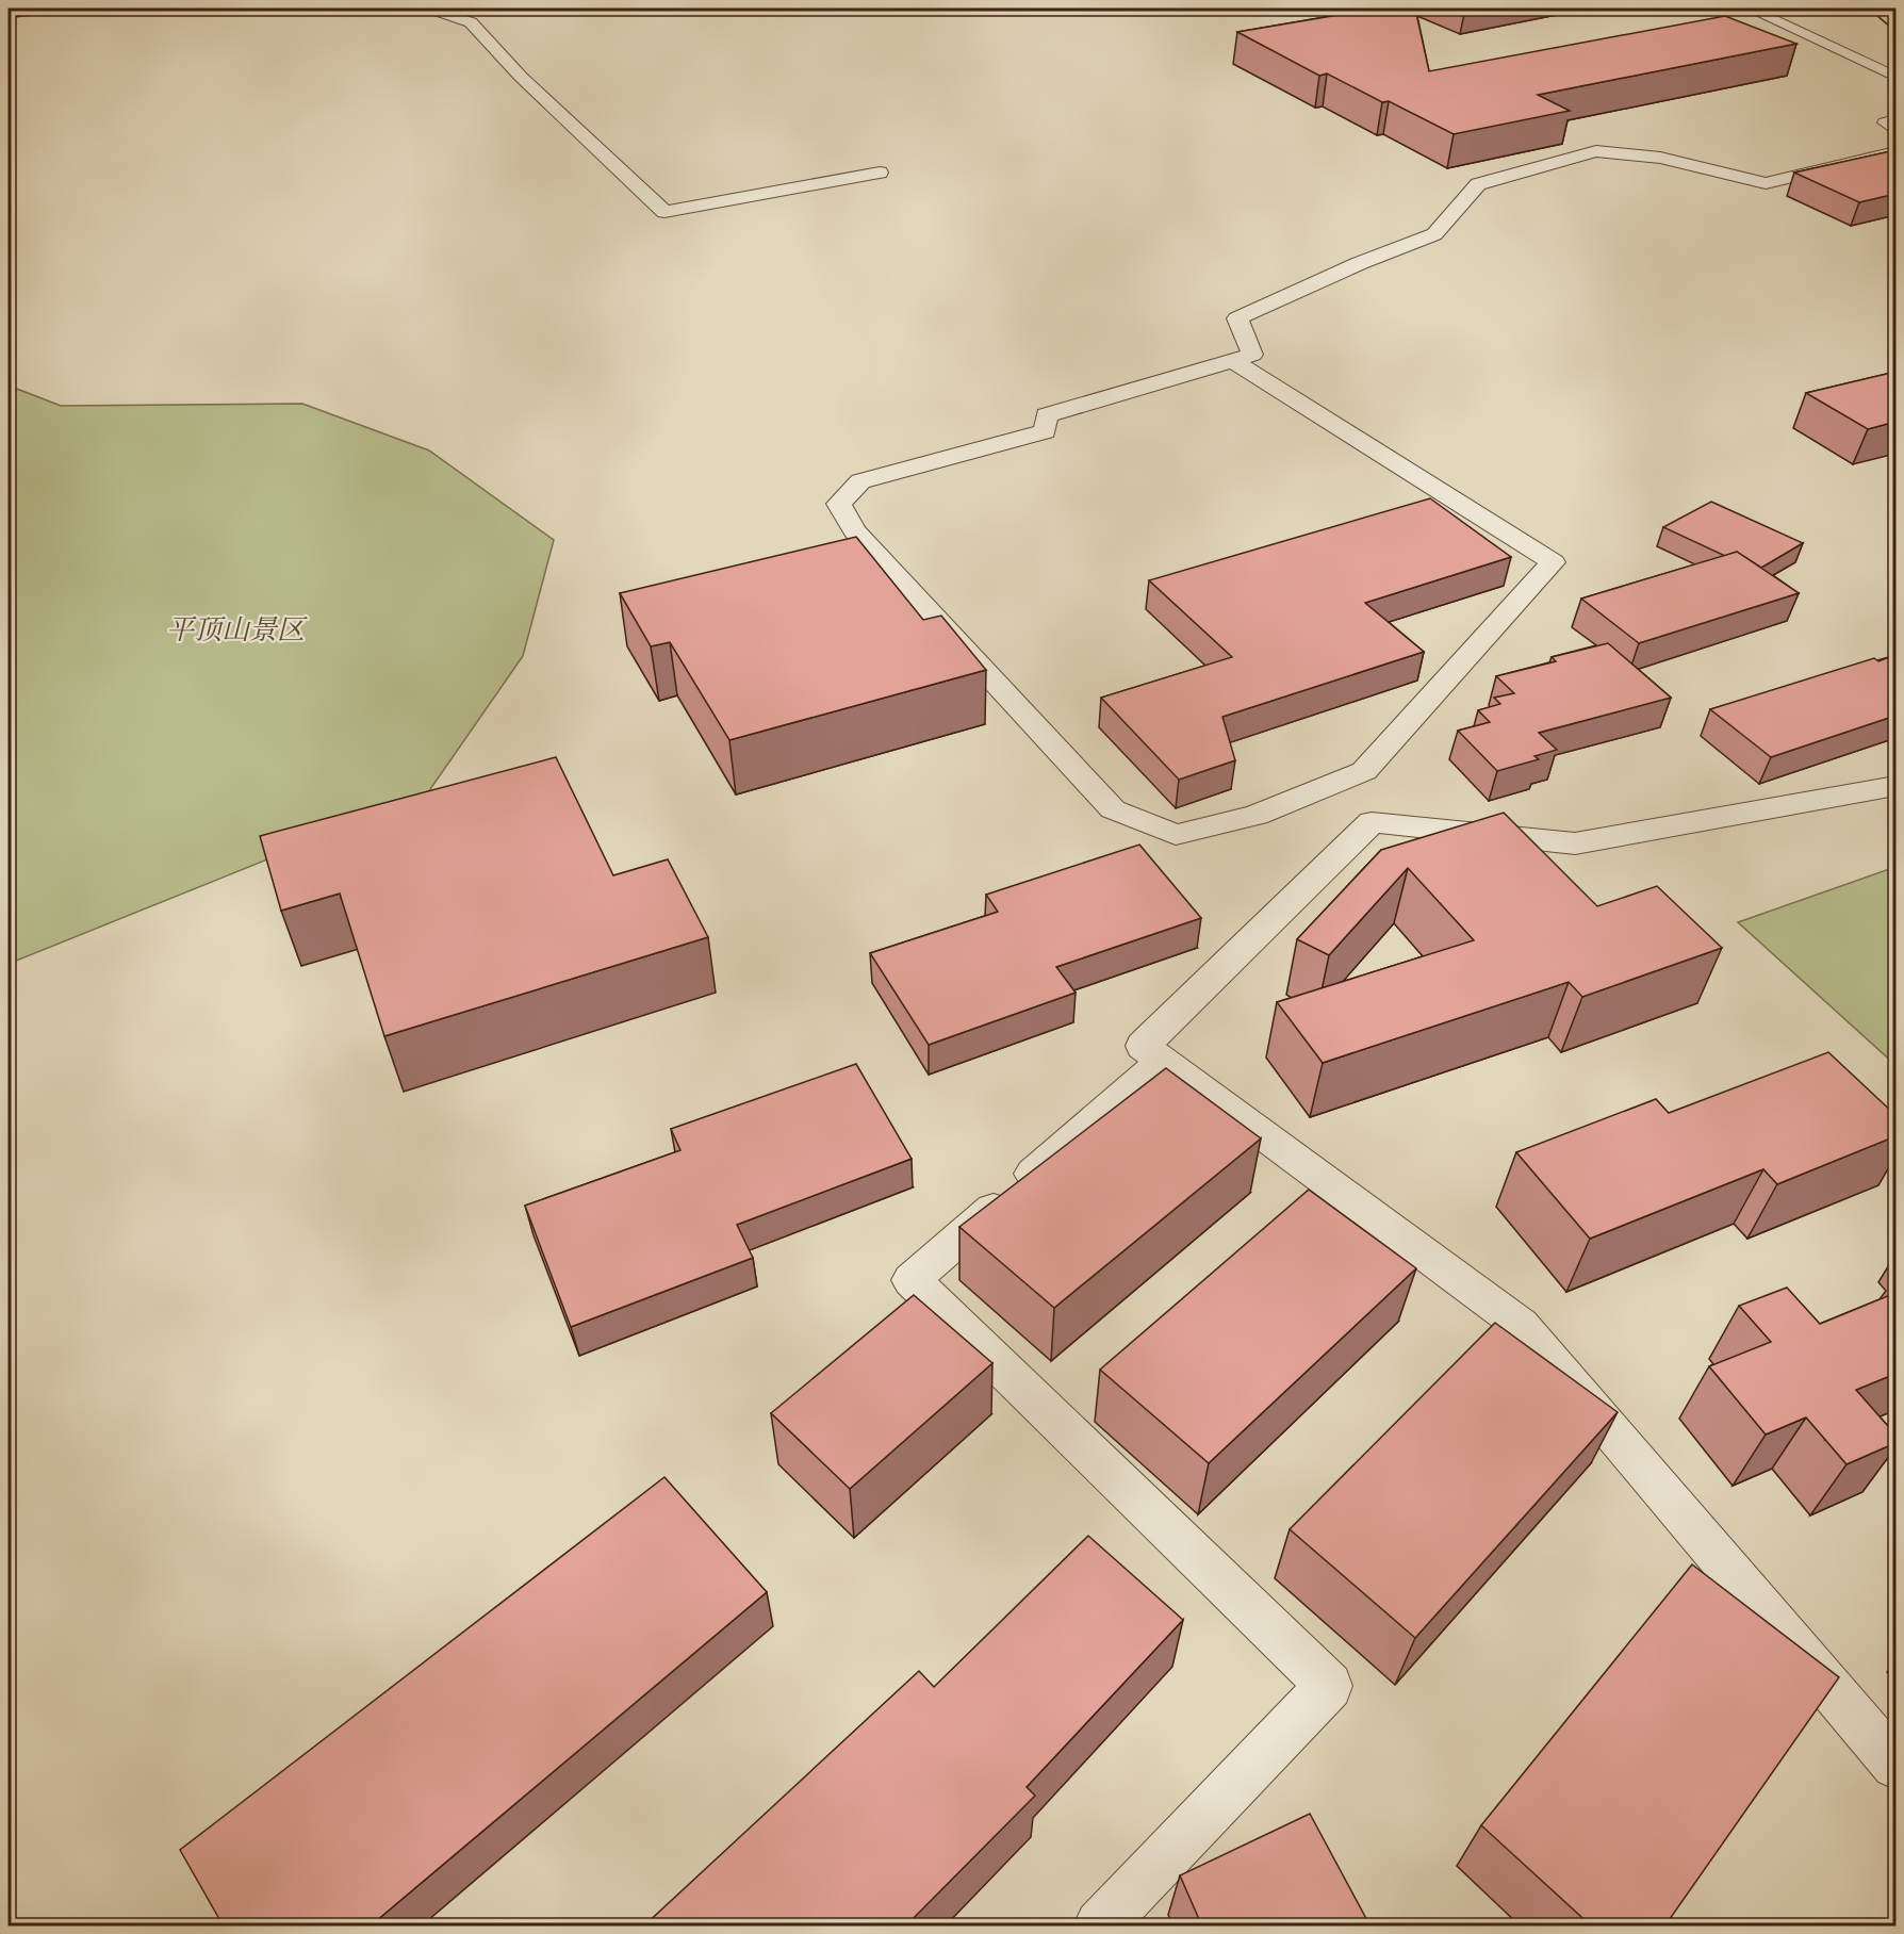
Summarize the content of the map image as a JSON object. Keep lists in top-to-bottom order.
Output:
{
  "parks": ["平顶山景区"]
}
